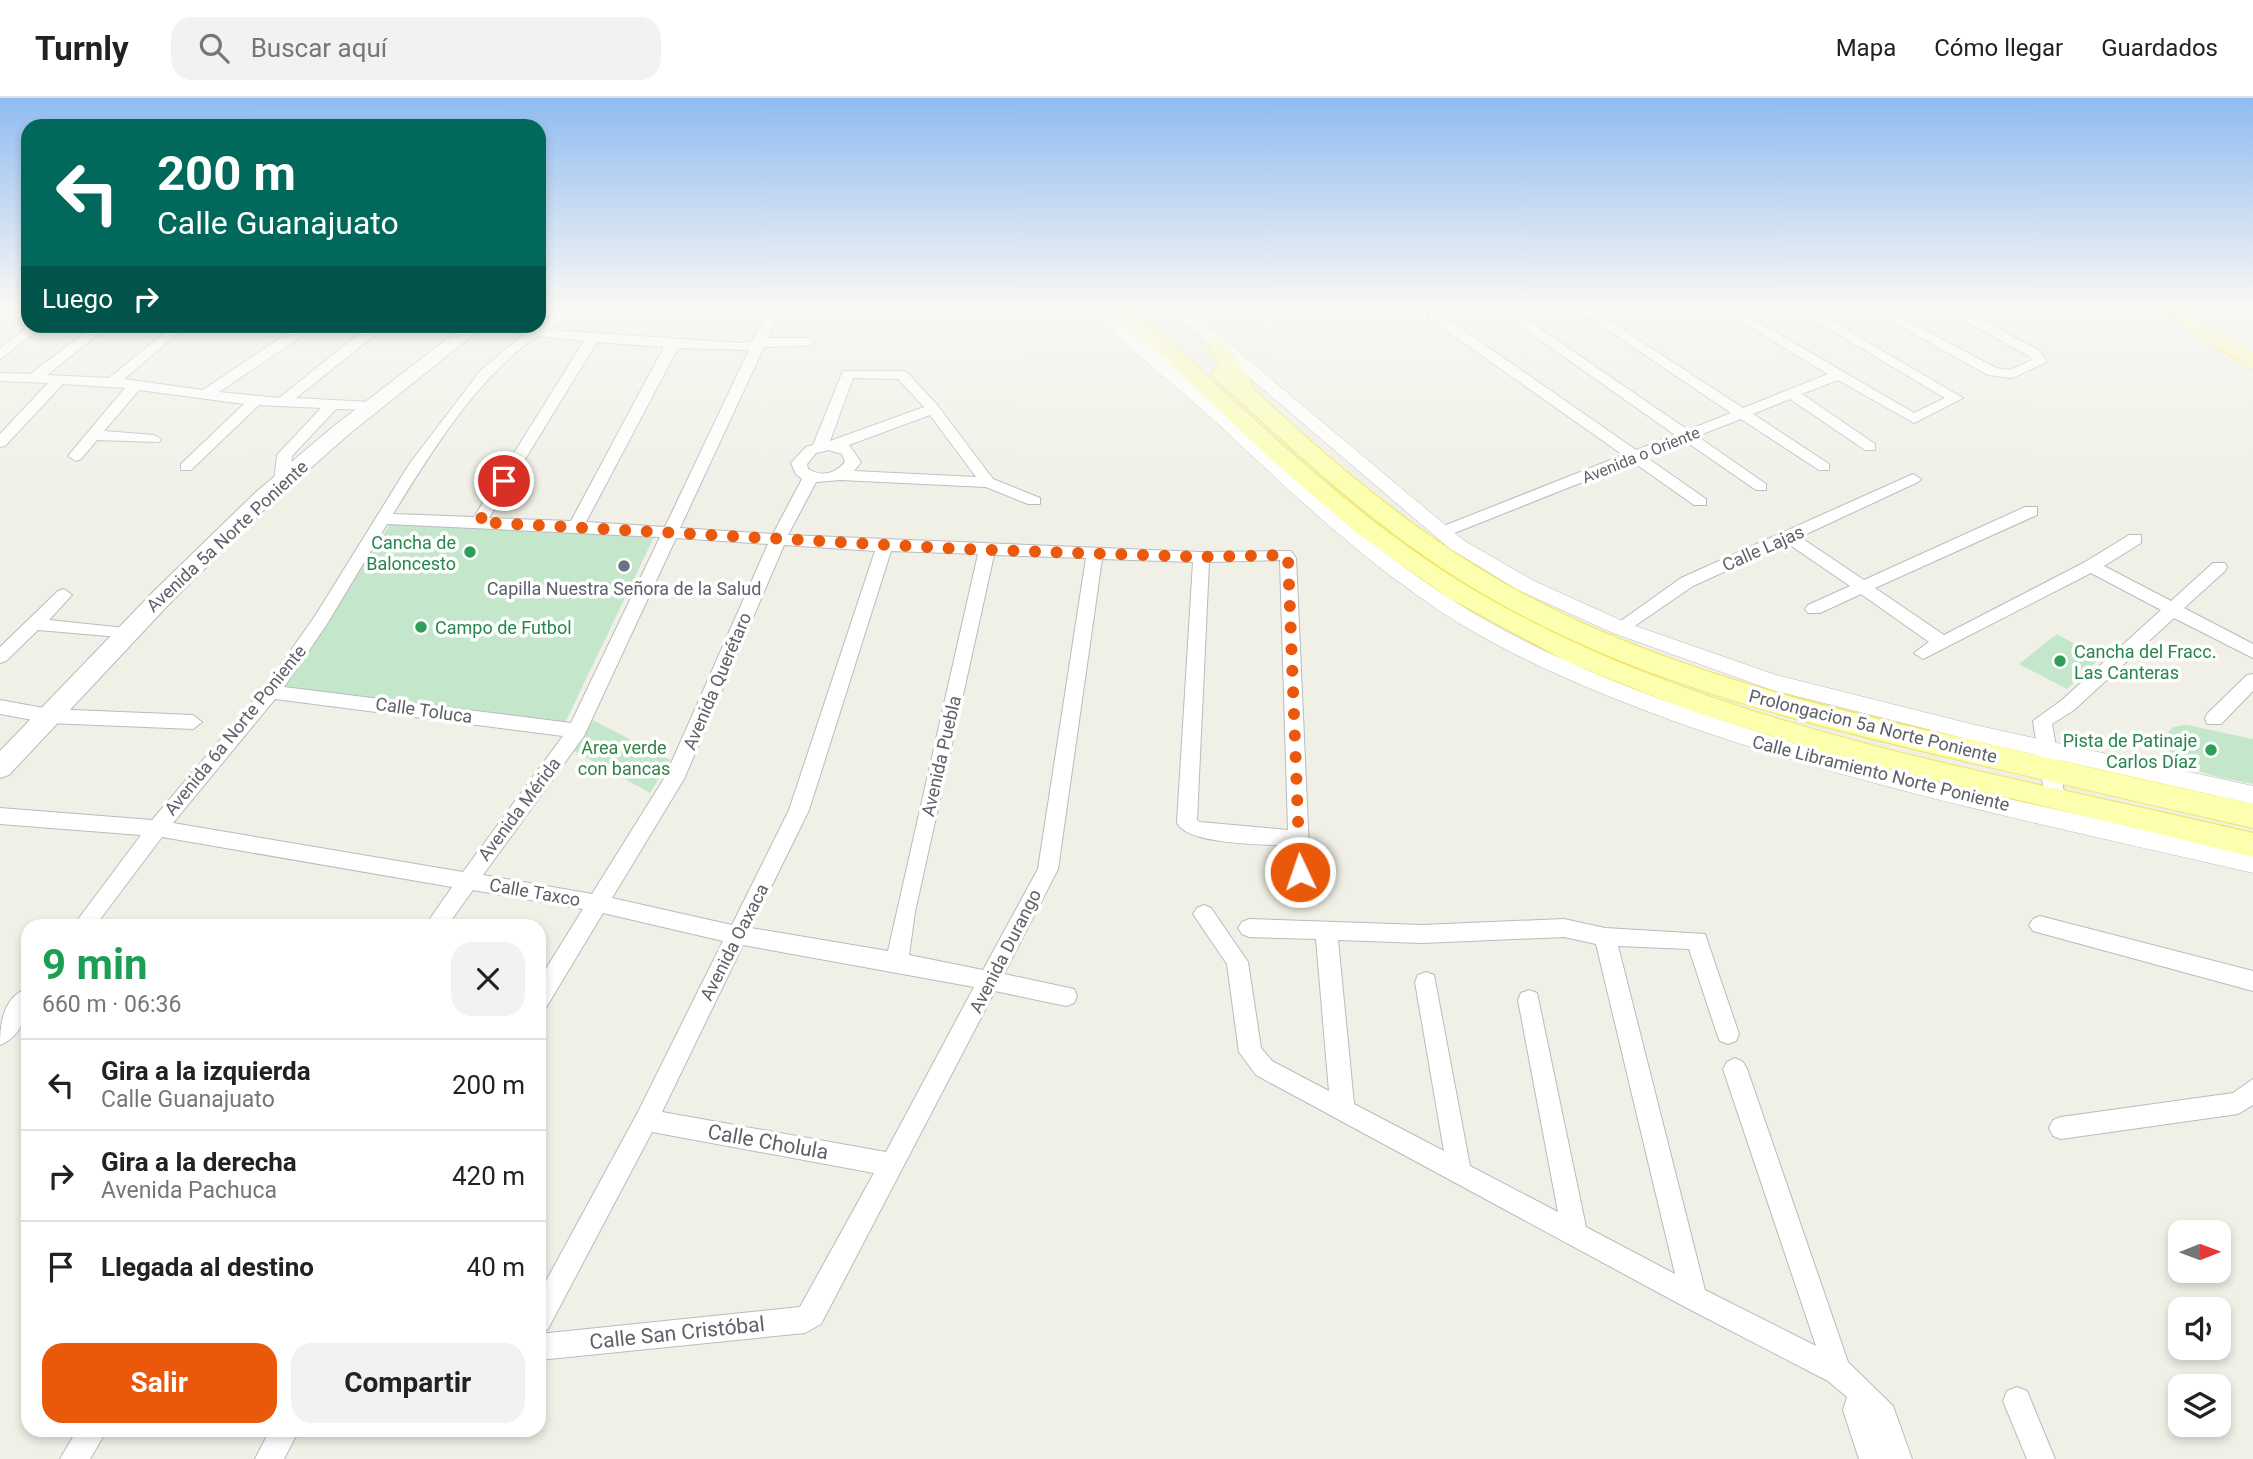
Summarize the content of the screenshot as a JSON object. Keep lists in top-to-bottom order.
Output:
{
  "streets": {
    "main road": ["Avenida 5a Norte Poniente", "Prolongacion 5a Norte Poniente"],
    "street": [
      "Avenida o Oriente",
      "Calle Lajas",
      "Avenida Querétaro",
      "Calle Toluca",
      "Avenida 6a Norte Poniente",
      "Avenida Puebla",
      "Calle Libramiento Norte Poniente",
      "Avenida Mérida",
      "Calle Taxco",
      "Avenida Oaxaca",
      "Avenida Durango",
      "Calle Cholula",
      "Calle San Cristóbal"
    ]
  },
  "crossings": [
    ["Avenida Querétaro", "Calle Taxco"],
    ["Calle Toluca", "Avenida 6a Norte Poniente"],
    ["Calle Toluca", "Avenida Mérida"],
    ["Avenida 6a Norte Poniente", "Calle Taxco"],
    ["Avenida Puebla", "Calle Taxco"],
    ["Avenida Mérida", "Calle Taxco"],
    ["Calle Taxco", "Avenida Oaxaca"],
    ["Calle Taxco", "Avenida Durango"],
    ["Avenida Oaxaca", "Calle Cholula"],
    ["Avenida Durango", "Calle Cholula"],
    ["Avenida Durango", "Calle San Cristóbal"]
  ],
  "parks": ["Area verde con bancas"],
  "places": [
    "Cancha de Baloncesto",
    "Capilla Nuestra Señora de la Salud",
    "Campo de Futbol",
    "Cancha del Fracc. Las Canteras",
    "Pista de Patinaje Carlos Díaz"
  ],
  "north": "right",
  "page": {
    "header": "Turnly",
    "search": "Buscar aquí",
    "nav": ["Mapa", "Cómo llegar", "Guardados"],
    "turn": ["200 m", "Calle Guanajuato"],
    "then": "Luego",
    "heading": ["9 min", "660 m · 06:36"],
    "list": [
      {
        "name": "Gira a la izquierda",
        "note": "Calle Guanajuato",
        "value": "200 m"
      },
      {
        "name": "Gira a la derecha",
        "note": "Avenida Pachuca",
        "value": "420 m"
      },
      {
        "name": "Llegada al destino",
        "value": "40 m"
      }
    ],
    "buttons": ["Salir", "Compartir"]
  }
}
